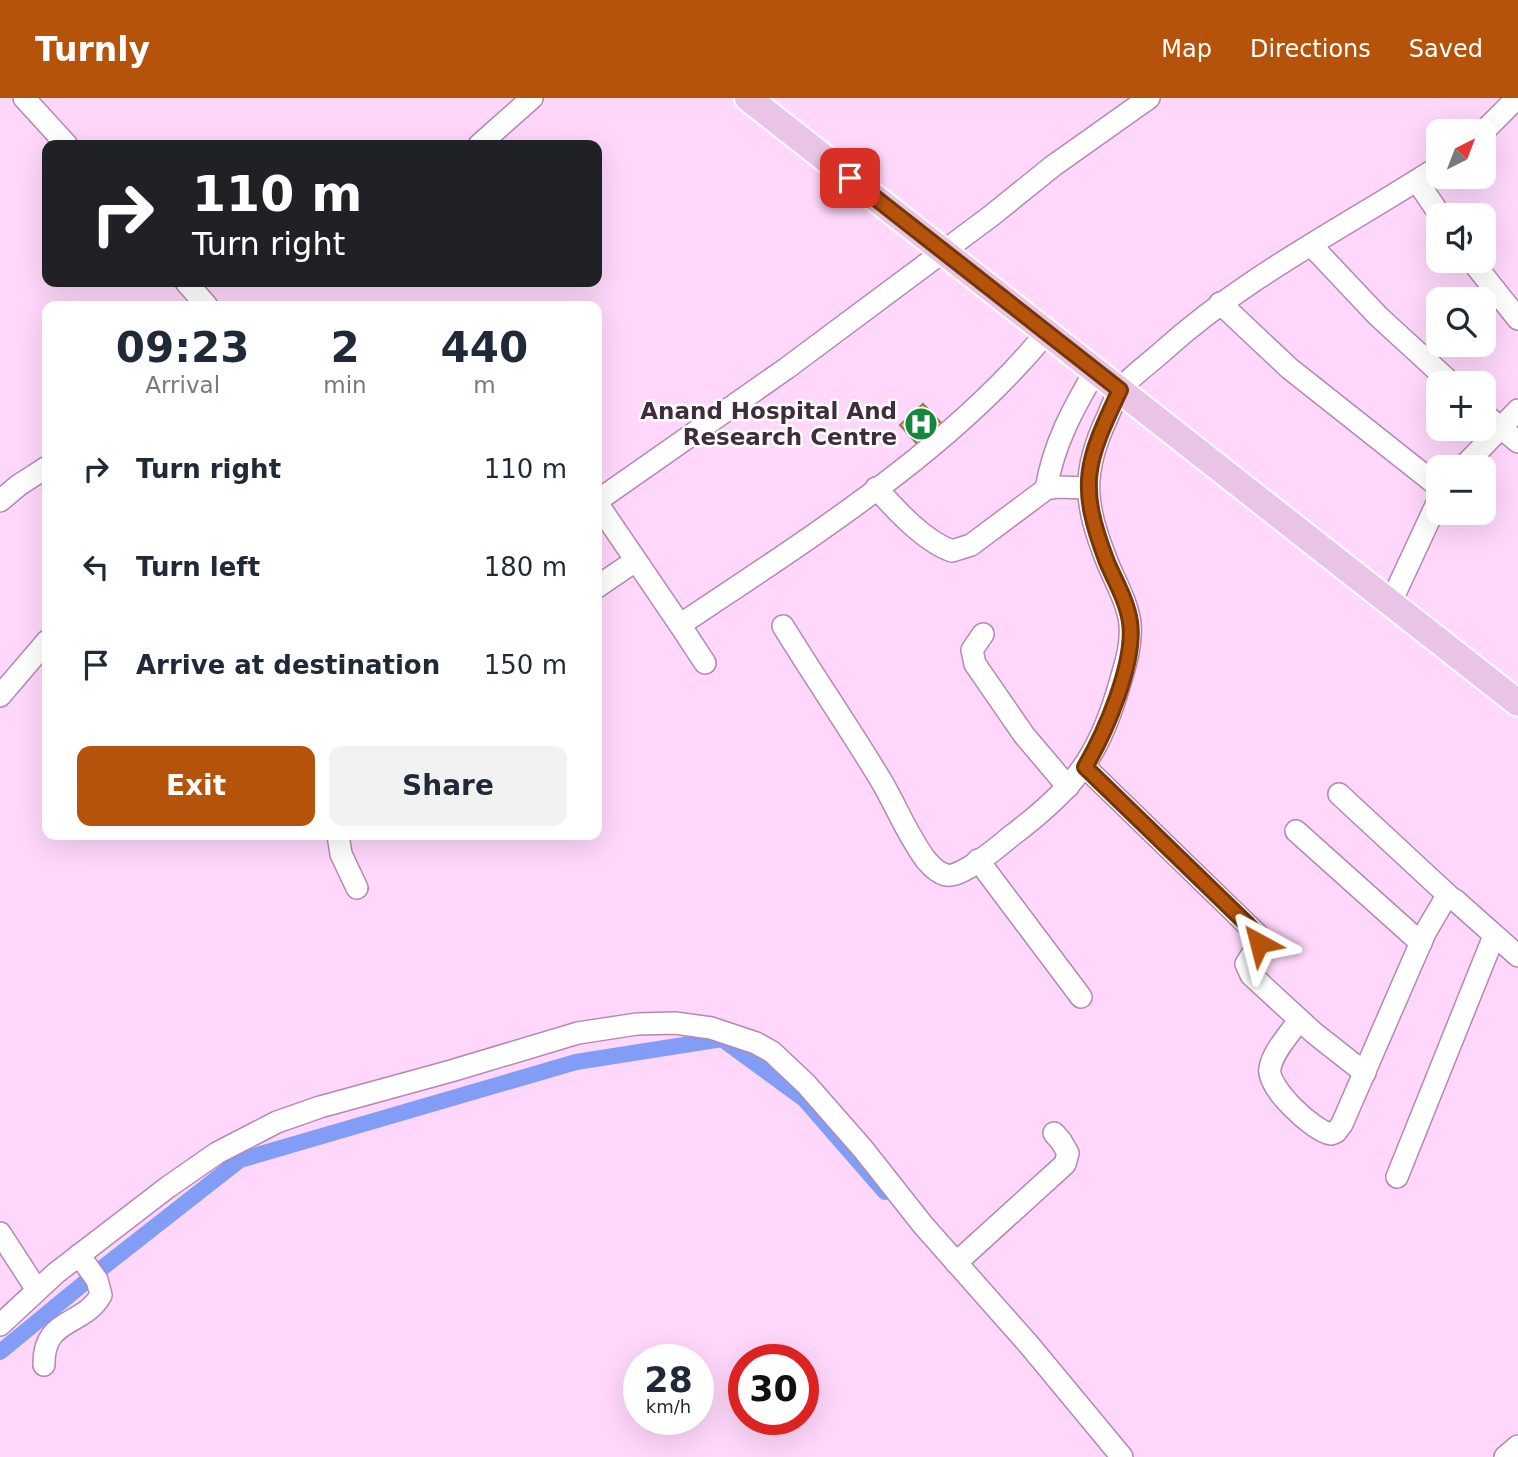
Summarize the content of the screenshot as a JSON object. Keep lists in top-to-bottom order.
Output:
{
  "places": {
    "hospital": ["Anand Hospital And Research Centre"]
  },
  "north": "top right",
  "page": {
    "header": "Turnly",
    "nav": ["Map", "Directions", "Saved"],
    "map_buttons": ["+", "−"],
    "turn": ["110 m", "Turn right"],
    "eta": [
      "09:23",
      "Arrival",
      "2",
      "min",
      "440",
      "m"
    ],
    "list": [
      {
        "name": "Turn right",
        "value": "110 m"
      },
      {
        "name": "Turn left",
        "value": "180 m"
      },
      {
        "name": "Arrive at destination",
        "value": "150 m"
      }
    ],
    "buttons": ["Exit", "Share"],
    "speed": "28 km/h",
    "limit": "30"
  }
}
